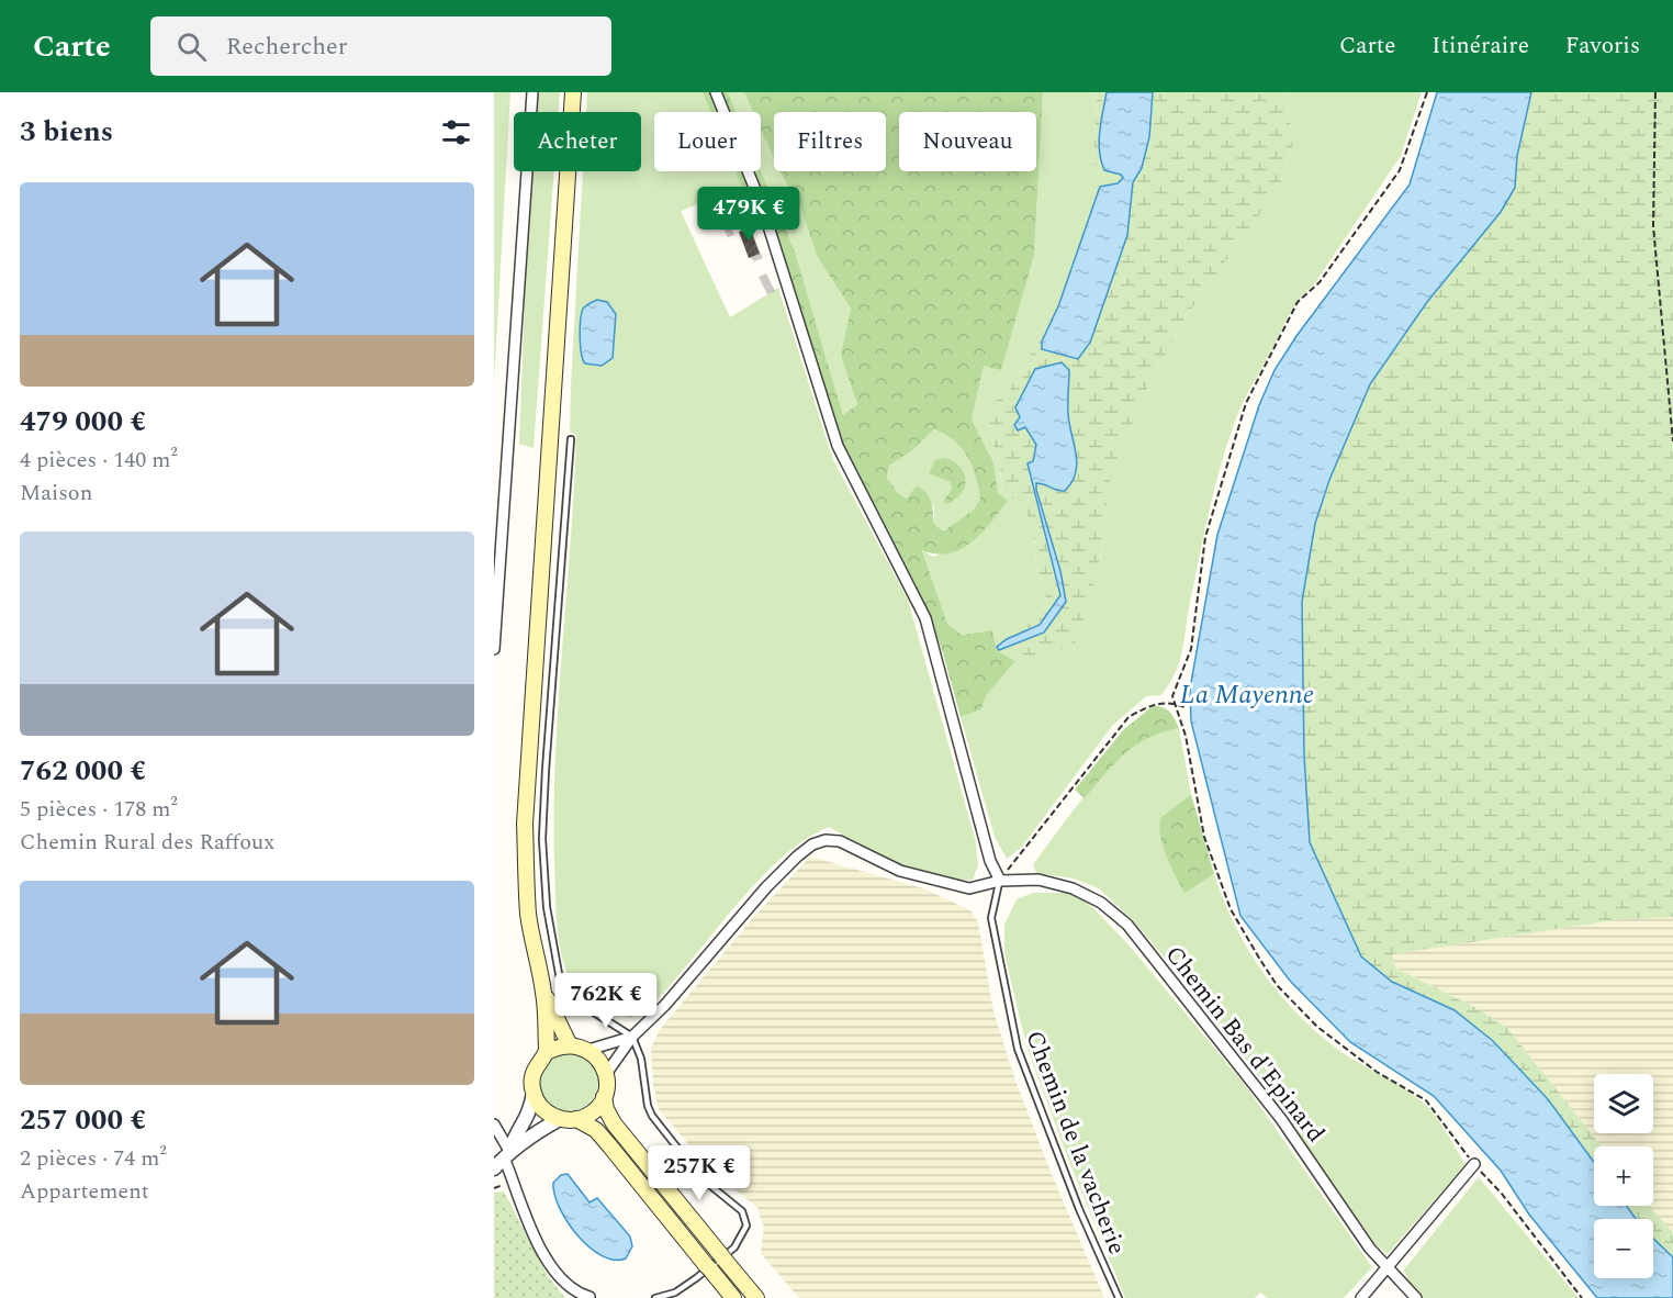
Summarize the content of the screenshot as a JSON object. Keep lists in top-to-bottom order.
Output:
{
  "streets": {
    "street": ["Chemin Bas d'Epinard"],
    "lane": ["Chemin de la vacherie"]
  },
  "crossings": [
    ["Chemin Bas d'Epinard", "Chemin de la vacherie"]
  ],
  "water": ["La Mayenne"],
  "page": {
    "header": "Carte",
    "search": "Rechercher",
    "nav": ["Carte", "Itinéraire", "Favoris"],
    "heading": "3 biens",
    "chip": [
      "Acheter",
      "Louer",
      "Filtres",
      "Nouveau"
    ],
    "list": [
      {
        "name": "479 000 €",
        "note": "4 pièces · 140 m² · Maison"
      },
      {
        "name": "762 000 €",
        "note": "5 pièces · 178 m² · Chemin Rural des Raffoux"
      },
      {
        "name": "257 000 €",
        "note": "2 pièces · 74 m² · Appartement"
      }
    ],
    "price": ["479K €", "762K €", "257K €"],
    "map_buttons": ["+", "−"]
  }
}
